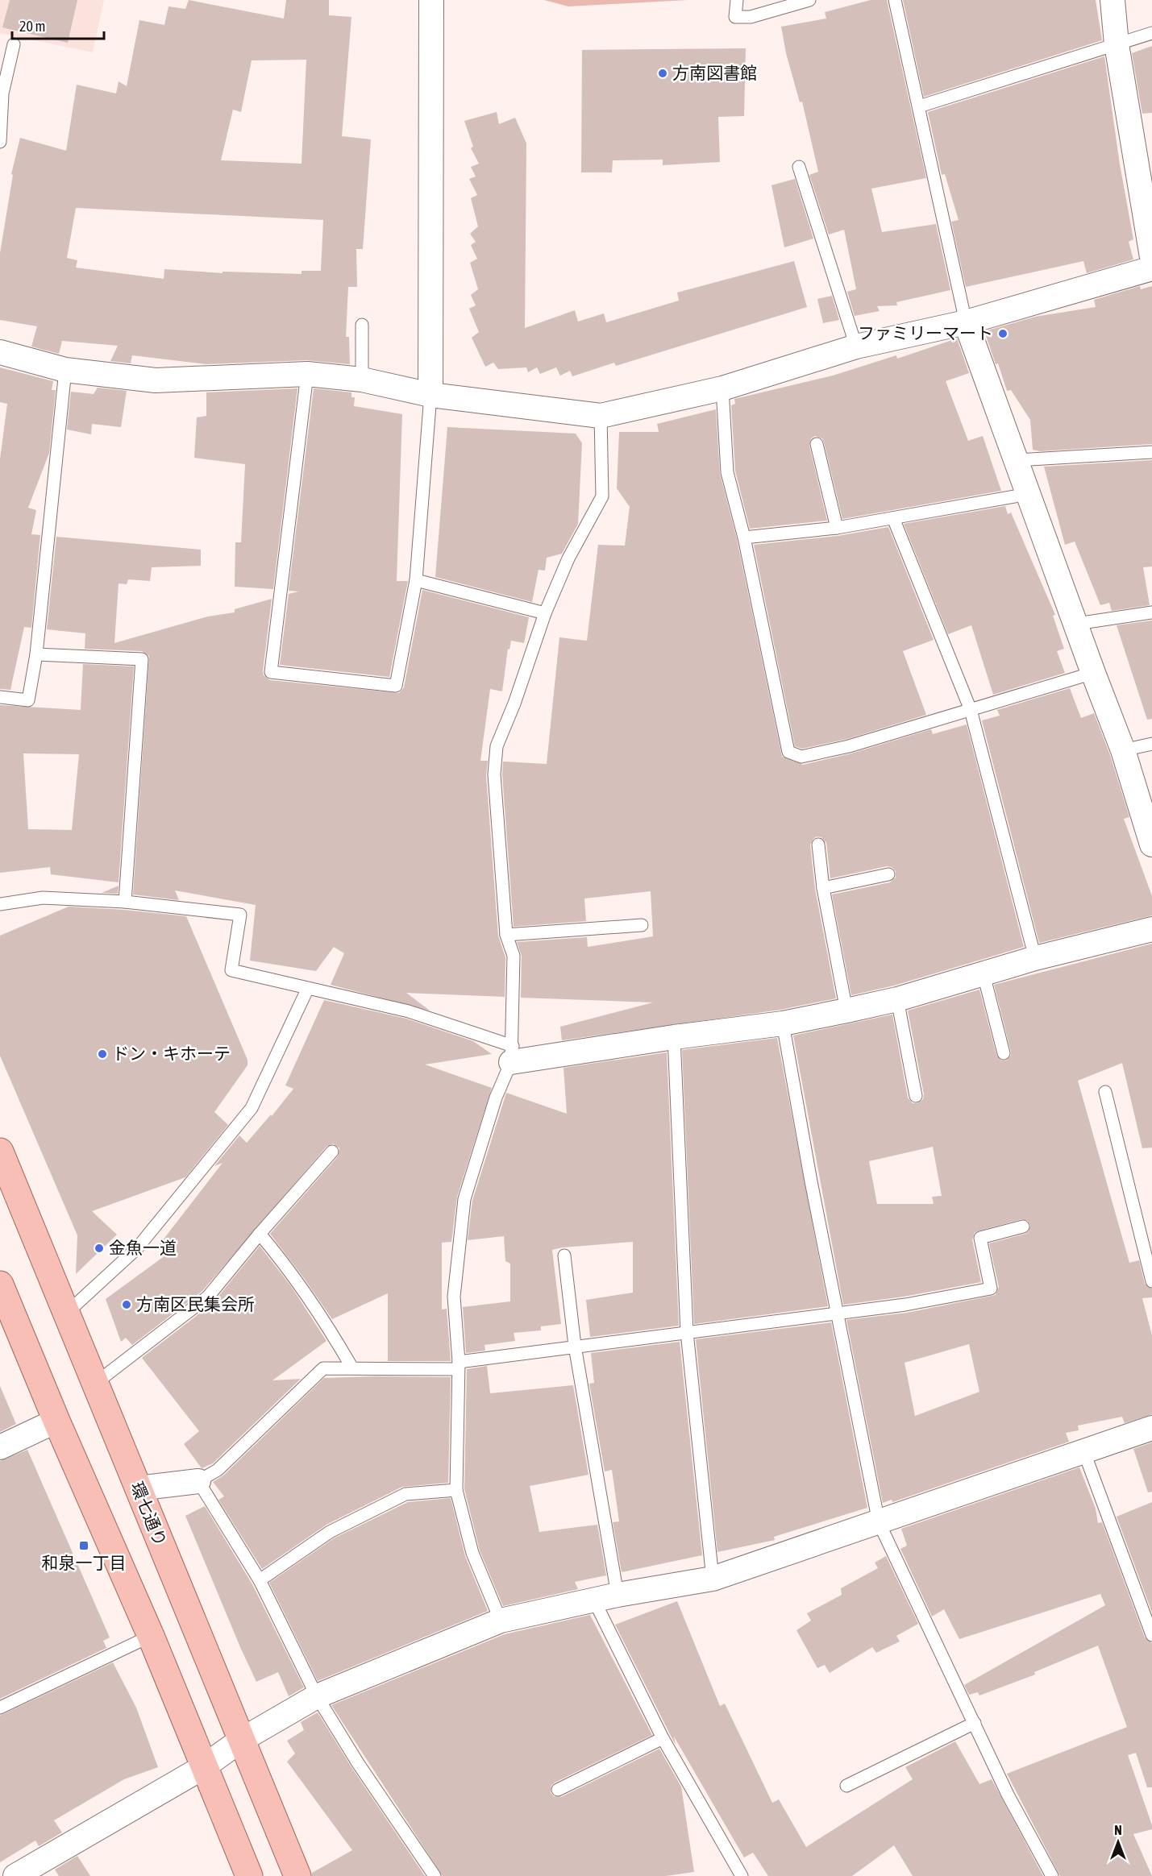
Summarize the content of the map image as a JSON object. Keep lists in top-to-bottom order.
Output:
{
  "streets": {
    "main road": ["環七通り"]
  },
  "places": {
    "other": [
      "方南図書館",
      "ファミリーマート",
      "ドン・キホーテ",
      "金魚一道",
      "方南区民集会所"
    ],
    "transit": ["和泉一丁目"]
  },
  "scale_bar": "20 m",
  "north": "top"
}
